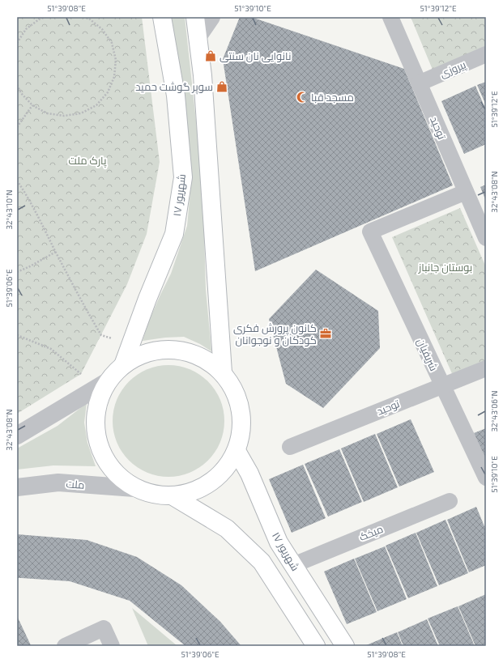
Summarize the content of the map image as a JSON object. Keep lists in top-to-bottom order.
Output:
{
  "streets": {
    "main road": ["۱۷ شهریور"],
    "street": [
      "پیروزی",
      "توحید",
      "شریفیان",
      "ملت",
      "میخک"
    ]
  },
  "crossings": [
    ["پیروزی", "توحید"],
    ["توحید", "شریفیان"],
    ["۱۷ شهریور", "میخک"]
  ],
  "parks": ["پارک ملت", "بوستان جانباز"],
  "places": {
    "shop": ["نانوایی نان سنتی", "سوپر گوشت حمید"],
    "mosque": ["مسجد قبا"],
    "office": ["کانون پرورش فکری کودکان و نوجوانان"]
  },
  "coordinates": [
    "51°39'08\"E",
    "51°39'10\"E",
    "51°39'12\"E",
    "32°43'08\"N",
    "32°43'10\"N",
    "51°39'06\"E",
    "32°43'06\"N"
  ]
}
